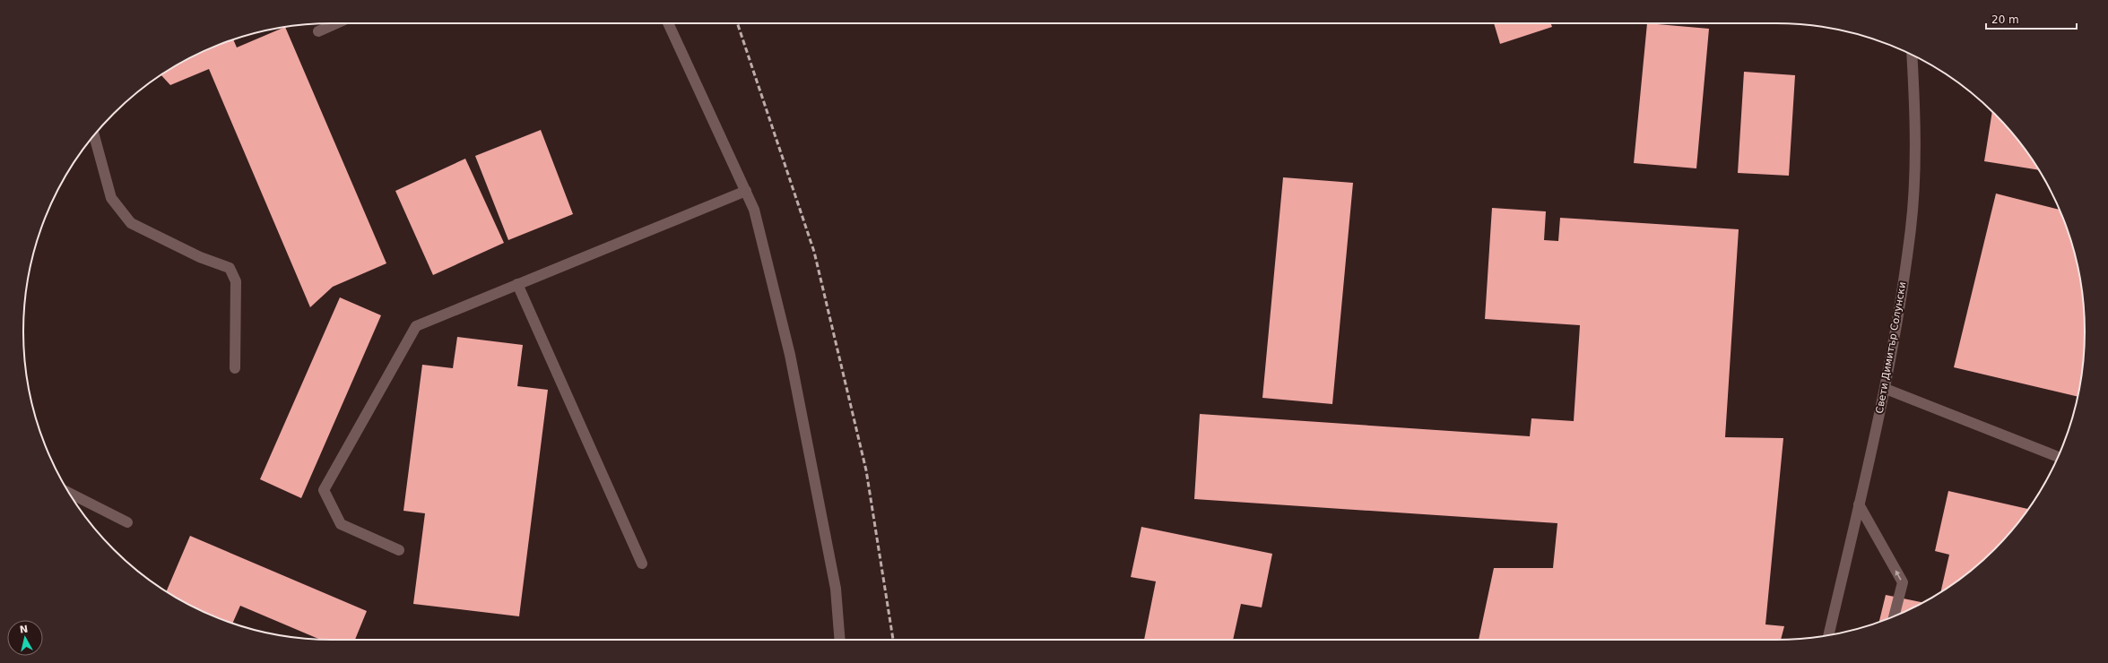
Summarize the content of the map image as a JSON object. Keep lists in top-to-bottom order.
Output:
{
  "streets": {
    "street": ["Свети Димитър Солунски"]
  },
  "scale_bar": "20 m",
  "north": "top"
}
